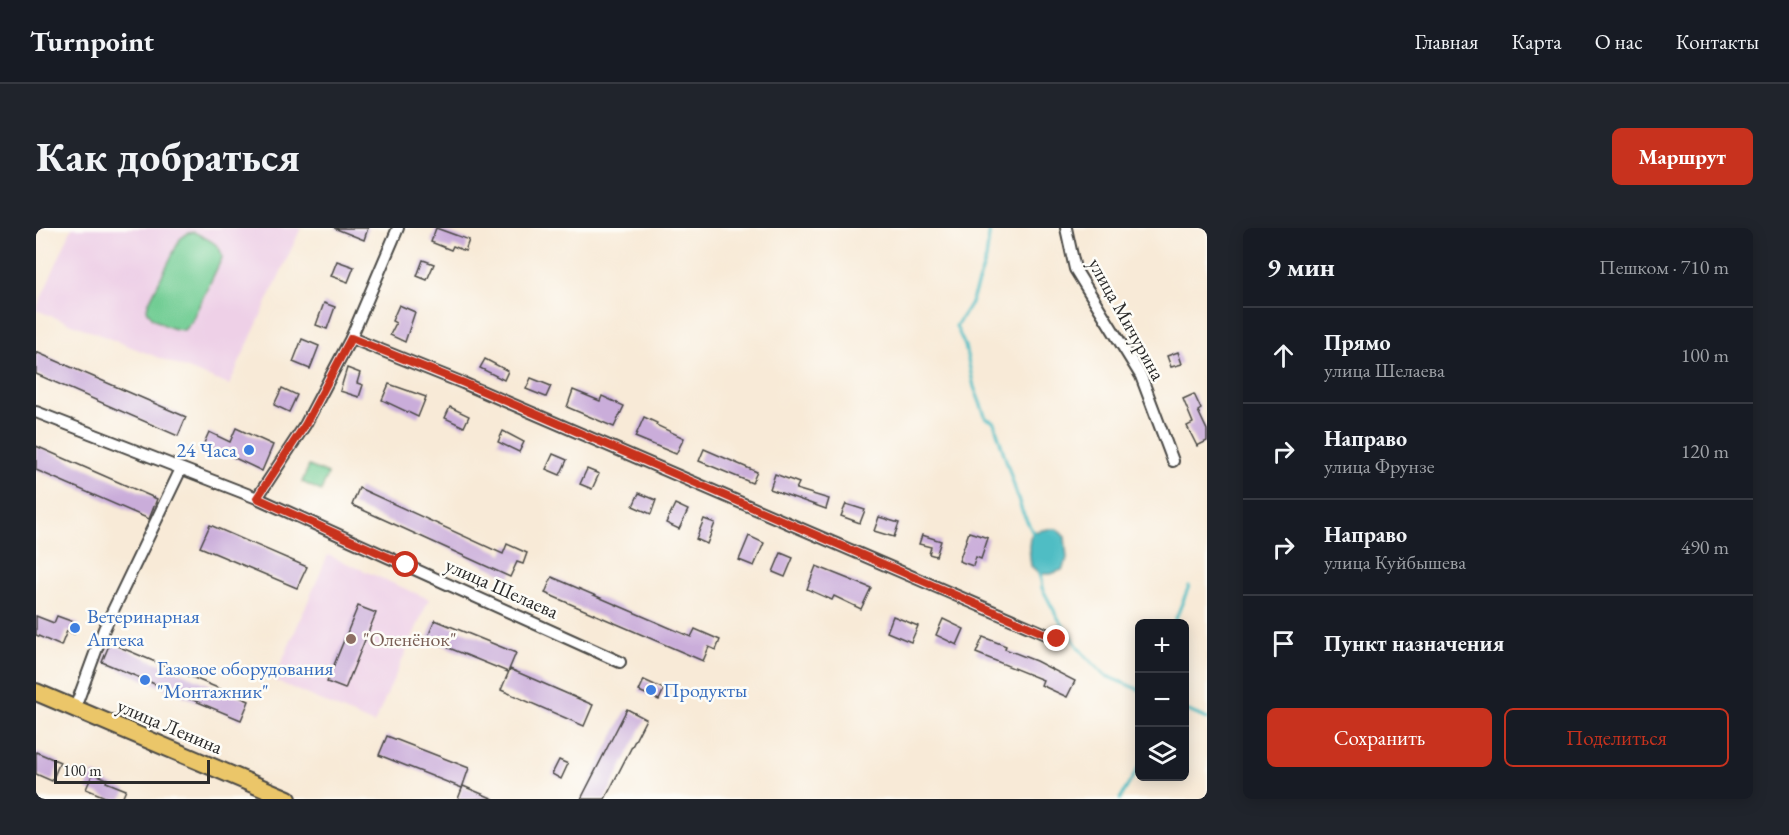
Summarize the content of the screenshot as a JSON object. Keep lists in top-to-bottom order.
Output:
{
  "streets": {
    "main road": ["улица Ленина"],
    "street": ["улица Мичурина", "улица Шелаева"]
  },
  "places": [
    "24 Часа",
    "Ветеринарная Аптека",
    "\"Оленёнок\"",
    "Газовое оборудования \"Монтажник\"",
    "Продукты"
  ],
  "scale_bar": "100 m",
  "page": {
    "header": "Turnpoint",
    "nav": [
      "Главная",
      "Карта",
      "О нас",
      "Контакты"
    ],
    "buttons": [
      "Маршрут",
      ["Сохранить", "Поделиться"]
    ],
    "title": "Как добраться",
    "heading": ["9 мин", "Пешком · 710 m"],
    "list": [
      ["Прямо", "улица Шелаева", "100 m"],
      ["Направо", "улица Фрунзе", "120 m"],
      ["Направо", "улица Куйбышева", "490 m"],
      "Пункт назначения"
    ],
    "map_buttons": ["+", "−"],
    "scale": "100 m"
  }
}
